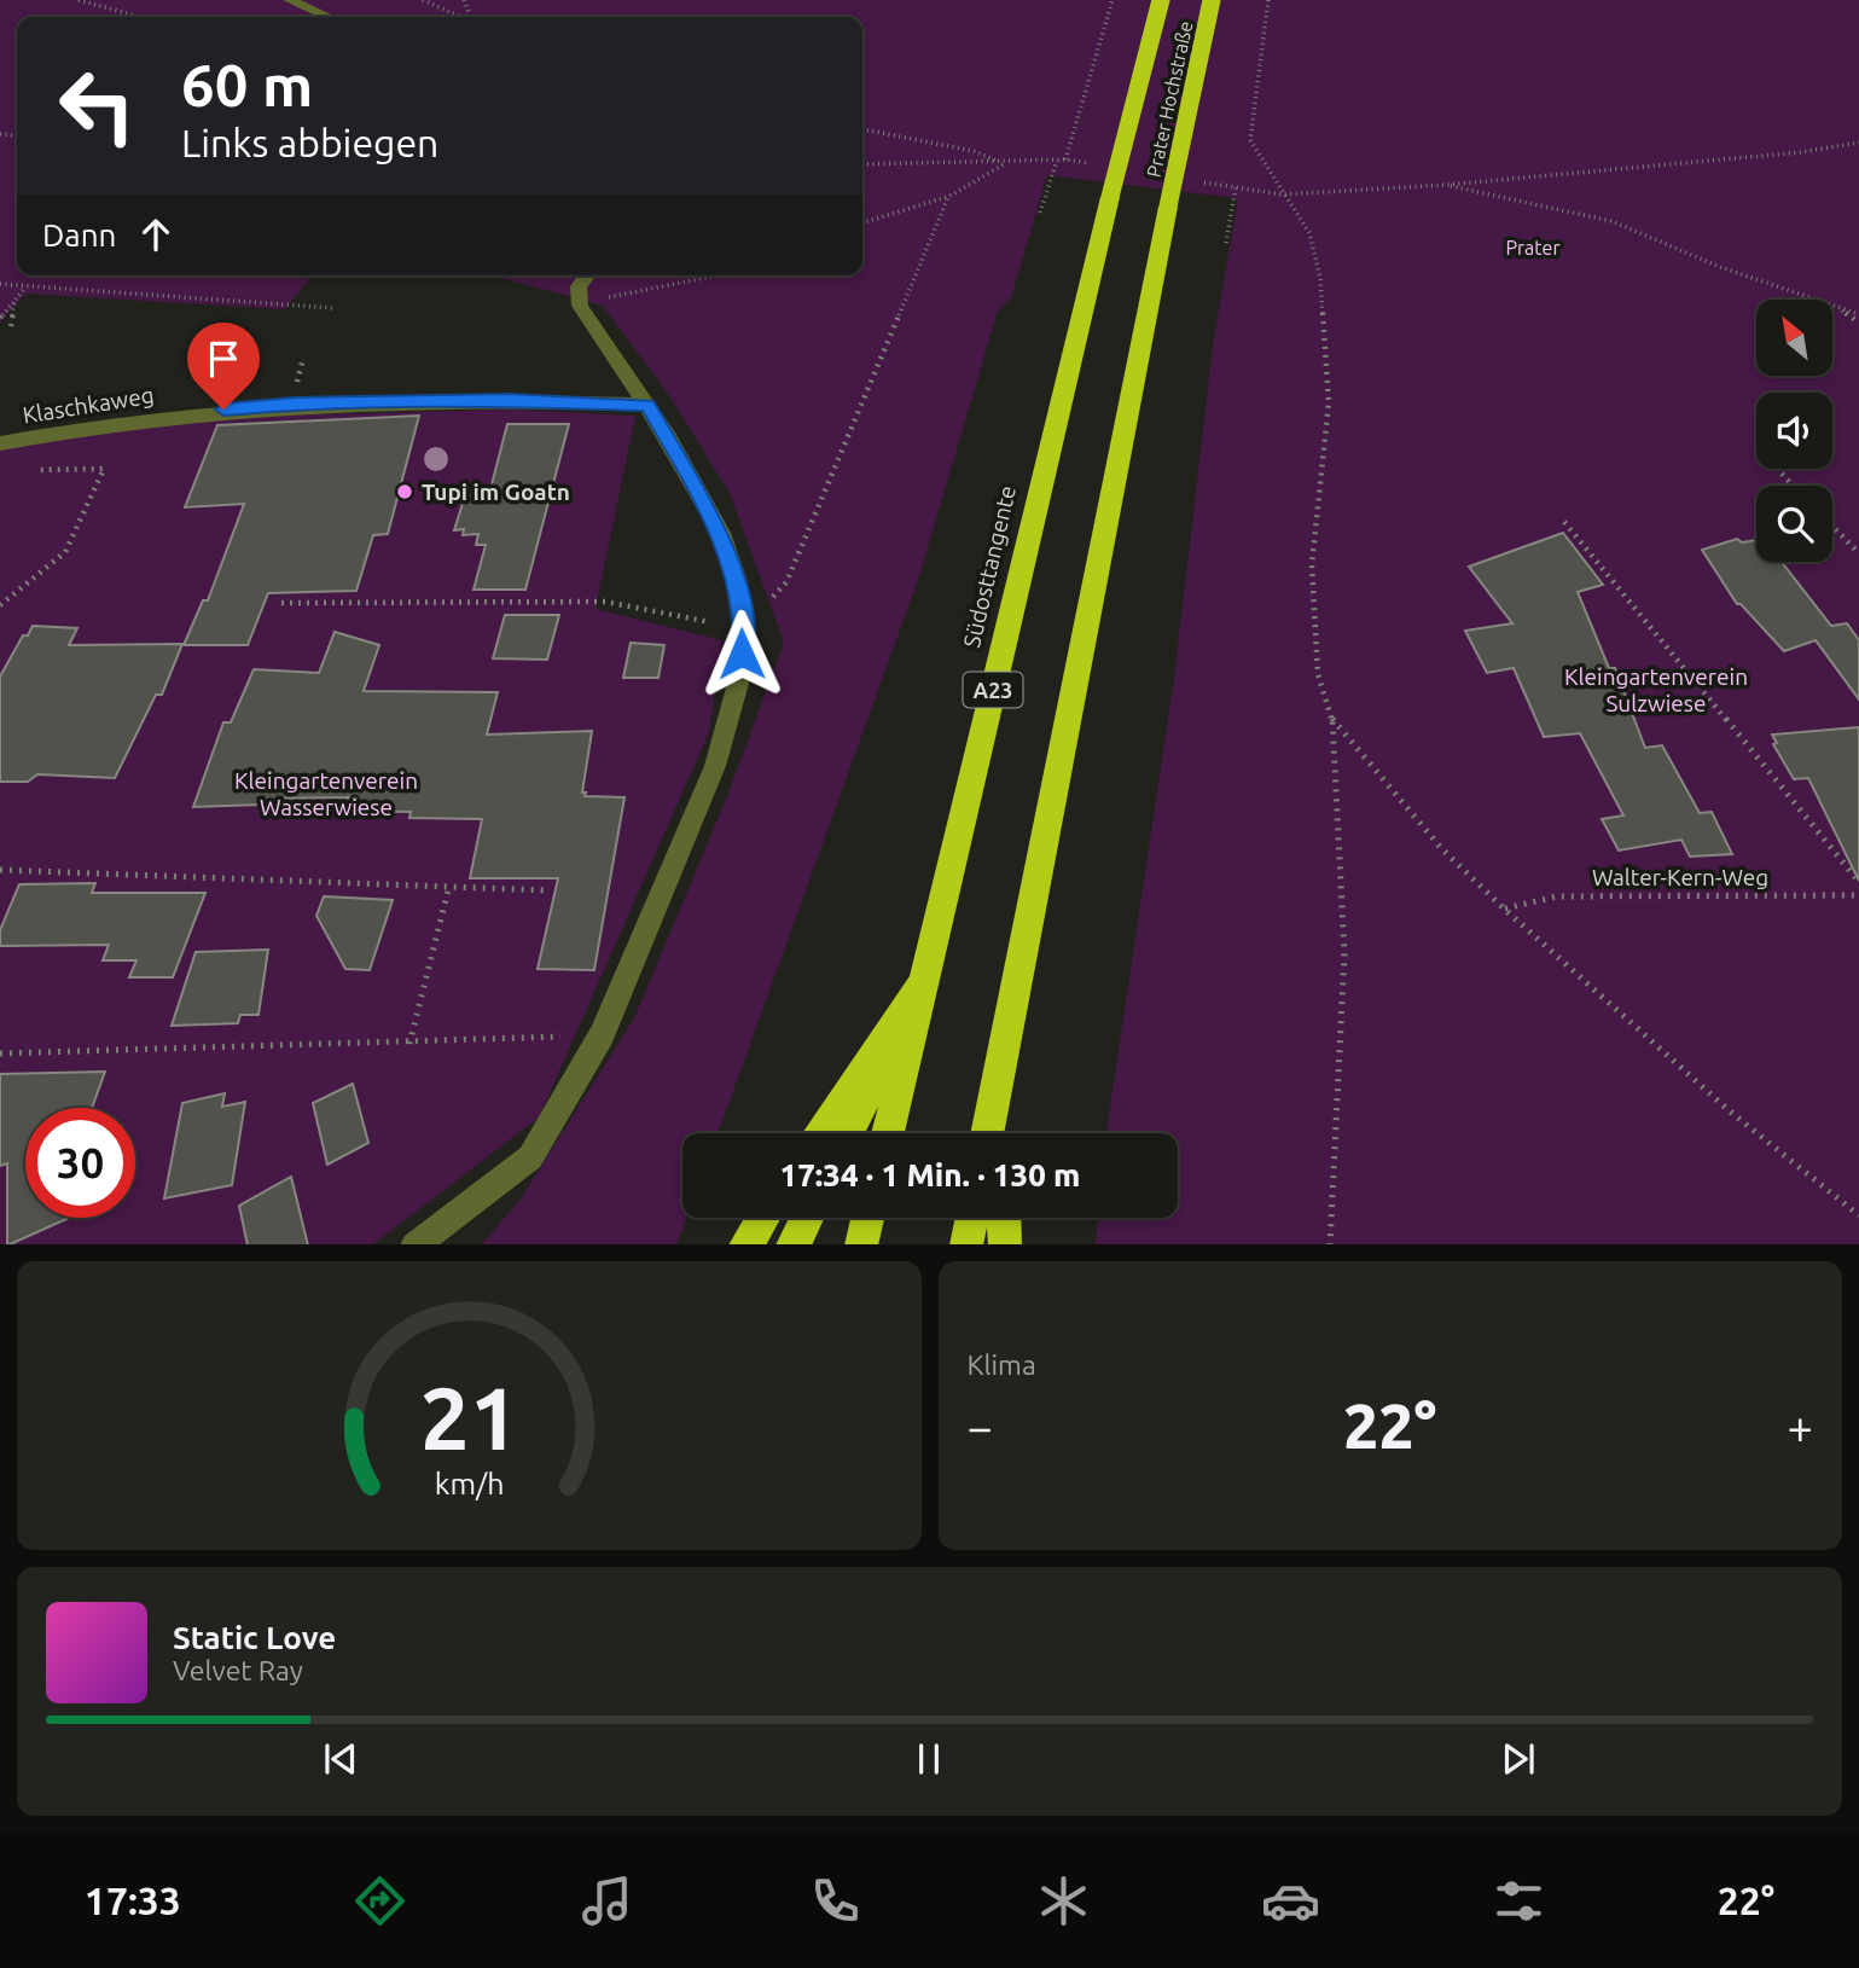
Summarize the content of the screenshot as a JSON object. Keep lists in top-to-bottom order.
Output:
{
  "streets": {
    "highway": ["Prater Hochstraße", "Südosttangente", "A23"],
    "street": ["Klaschkaweg"],
    "path": ["Walter-Kern-Weg"]
  },
  "crossings": [
    ["Prater Hochstraße", "Südosttangente"]
  ],
  "parks": ["Prater", "Kleingartenverein Sulzwiese", "Kleingartenverein Wasserwiese"],
  "places": ["Tupi im Goatn"],
  "north": "top left",
  "page": {
    "turn": ["60 m", "Links abbiegen"],
    "then": "Dann",
    "limit": "30",
    "trip": "17:34 · 1 Min. · 130 m",
    "tile": "Klima",
    "heat": ["−", "22°", "+"],
    "song": ["Static Love", "Velvet Ray"],
    "tabs": ["17:33", "22°"],
    "gauge": ["21", "km/h"]
  }
}
